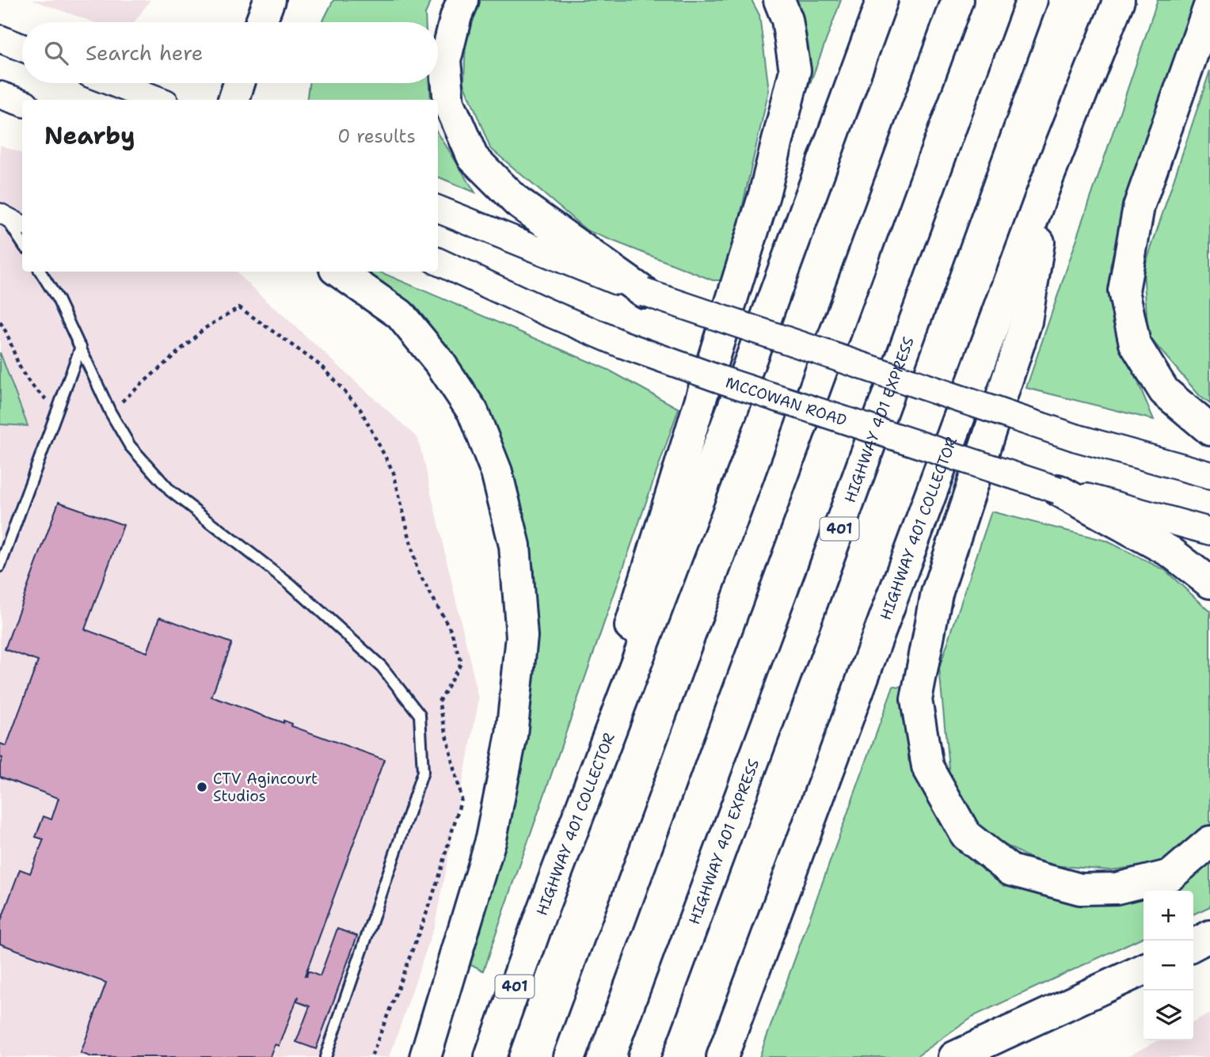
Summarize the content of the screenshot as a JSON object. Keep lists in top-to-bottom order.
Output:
{
  "streets": {
    "highway": ["HIGHWAY 401 EXPRESS", "HIGHWAY 401 COLLECTOR", "401"],
    "main road": ["MCCOWAN ROAD"]
  },
  "places": ["CTV Agincourt Studios"],
  "page": {
    "search": "Search here",
    "heading": ["Nearby", "0 results"],
    "map_buttons": ["+", "−"]
  }
}
